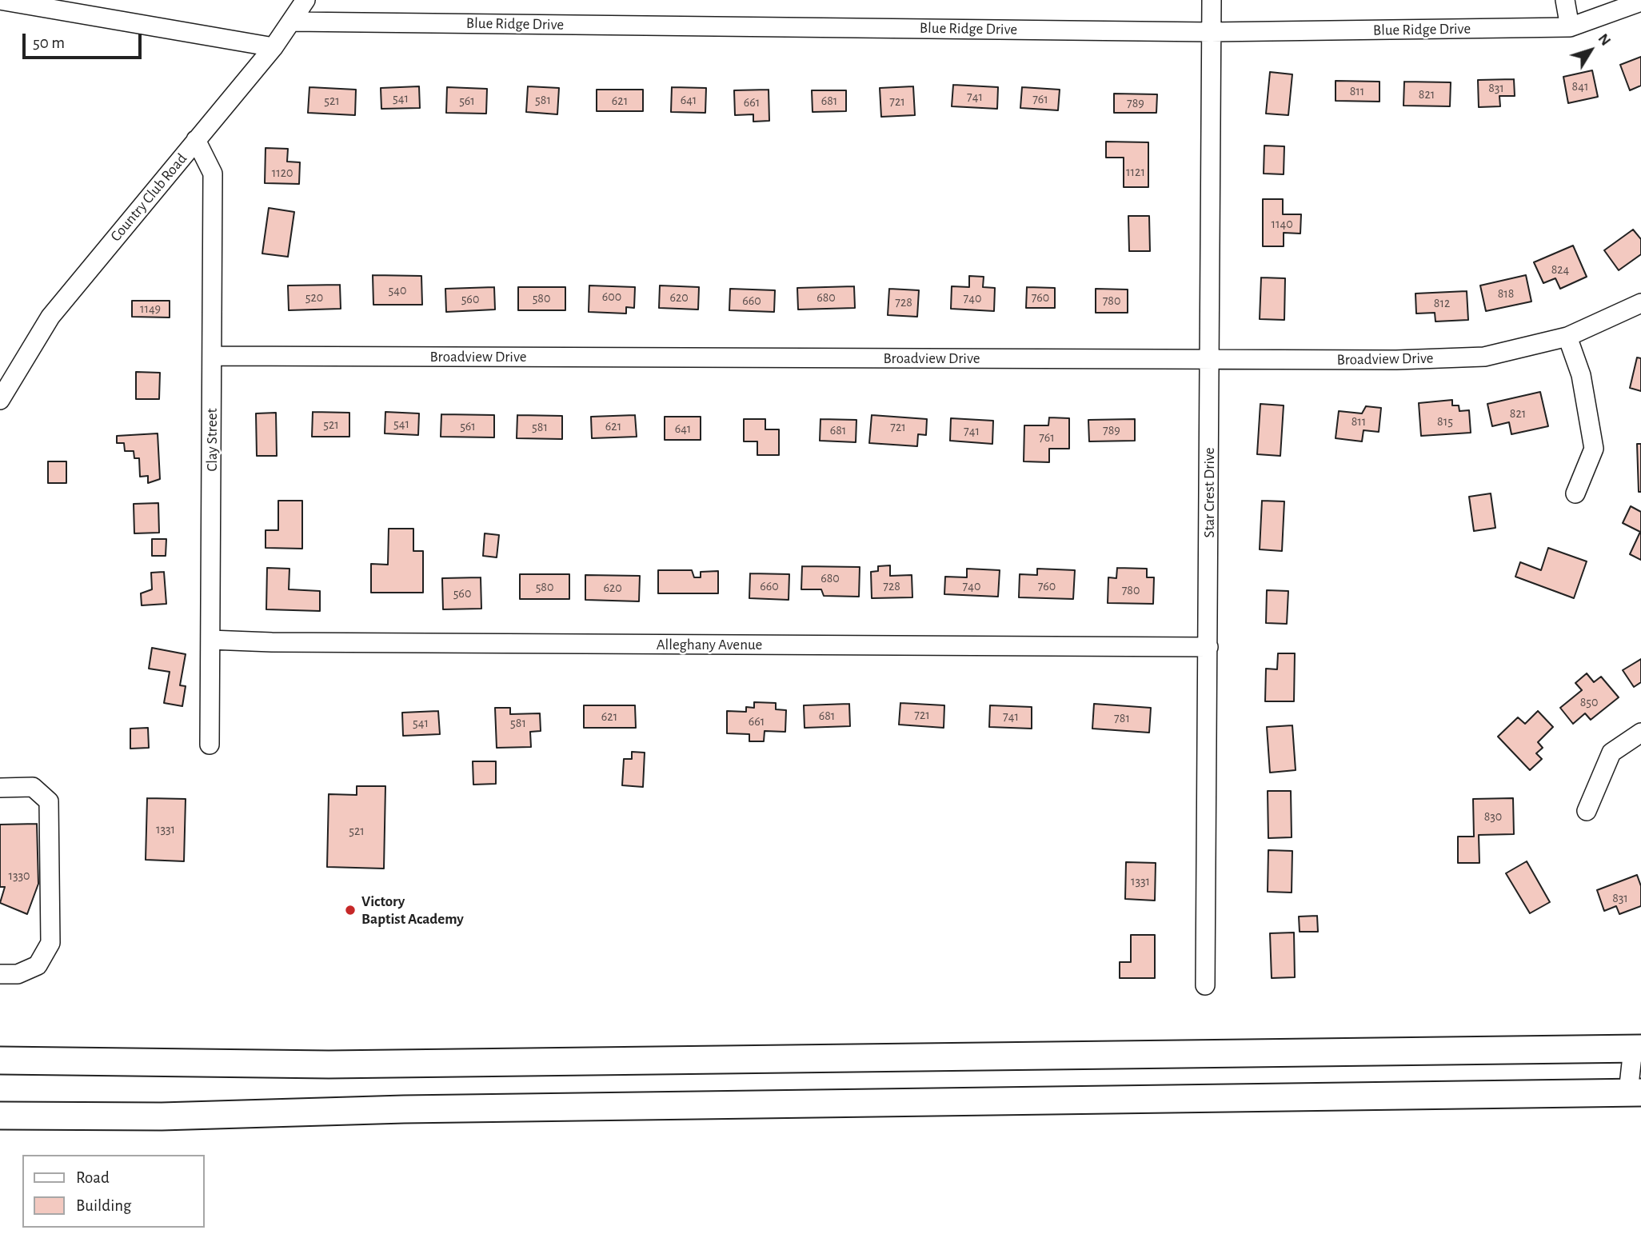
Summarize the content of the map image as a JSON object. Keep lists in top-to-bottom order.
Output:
{
  "streets": {
    "street": [
      "Blue Ridge Drive",
      "Country Club Road",
      "Broadview Drive",
      "Clay Street",
      "Star Crest Drive",
      "Alleghany Avenue"
    ]
  },
  "crossings": [
    ["Blue Ridge Drive", "Country Club Road"],
    ["Blue Ridge Drive", "Star Crest Drive"],
    ["Country Club Road", "Clay Street"],
    ["Broadview Drive", "Clay Street"],
    ["Broadview Drive", "Star Crest Drive"],
    ["Clay Street", "Alleghany Avenue"],
    ["Star Crest Drive", "Alleghany Avenue"]
  ],
  "places": ["Victory Baptist Academy"],
  "house_numbers": [
    "841",
    "831",
    "811",
    "821",
    "741",
    "541",
    "761",
    "581",
    "641",
    "521",
    "561",
    "621",
    "681",
    "721",
    "661",
    "789",
    "1121",
    "1120",
    "1140",
    "824",
    "540",
    "818",
    "600",
    "520",
    "620",
    "680",
    "760",
    "580",
    "740",
    "560",
    "660",
    "780",
    "728",
    "812",
    "1149",
    "821",
    "811",
    "815",
    "541",
    "521",
    "561",
    "621",
    "581",
    "721",
    "641",
    "681",
    "789",
    "741",
    "761",
    "680",
    "660",
    "728",
    "740",
    "760",
    "580",
    "620",
    "780",
    "560",
    "850",
    "721",
    "681",
    "621",
    "741",
    "781",
    "661",
    "541",
    "581",
    "830",
    "1331",
    "521",
    "1330",
    "1331",
    "831"
  ],
  "legend": ["Road", "Building"],
  "scale_bar": "50 m",
  "north": "top right"
}
